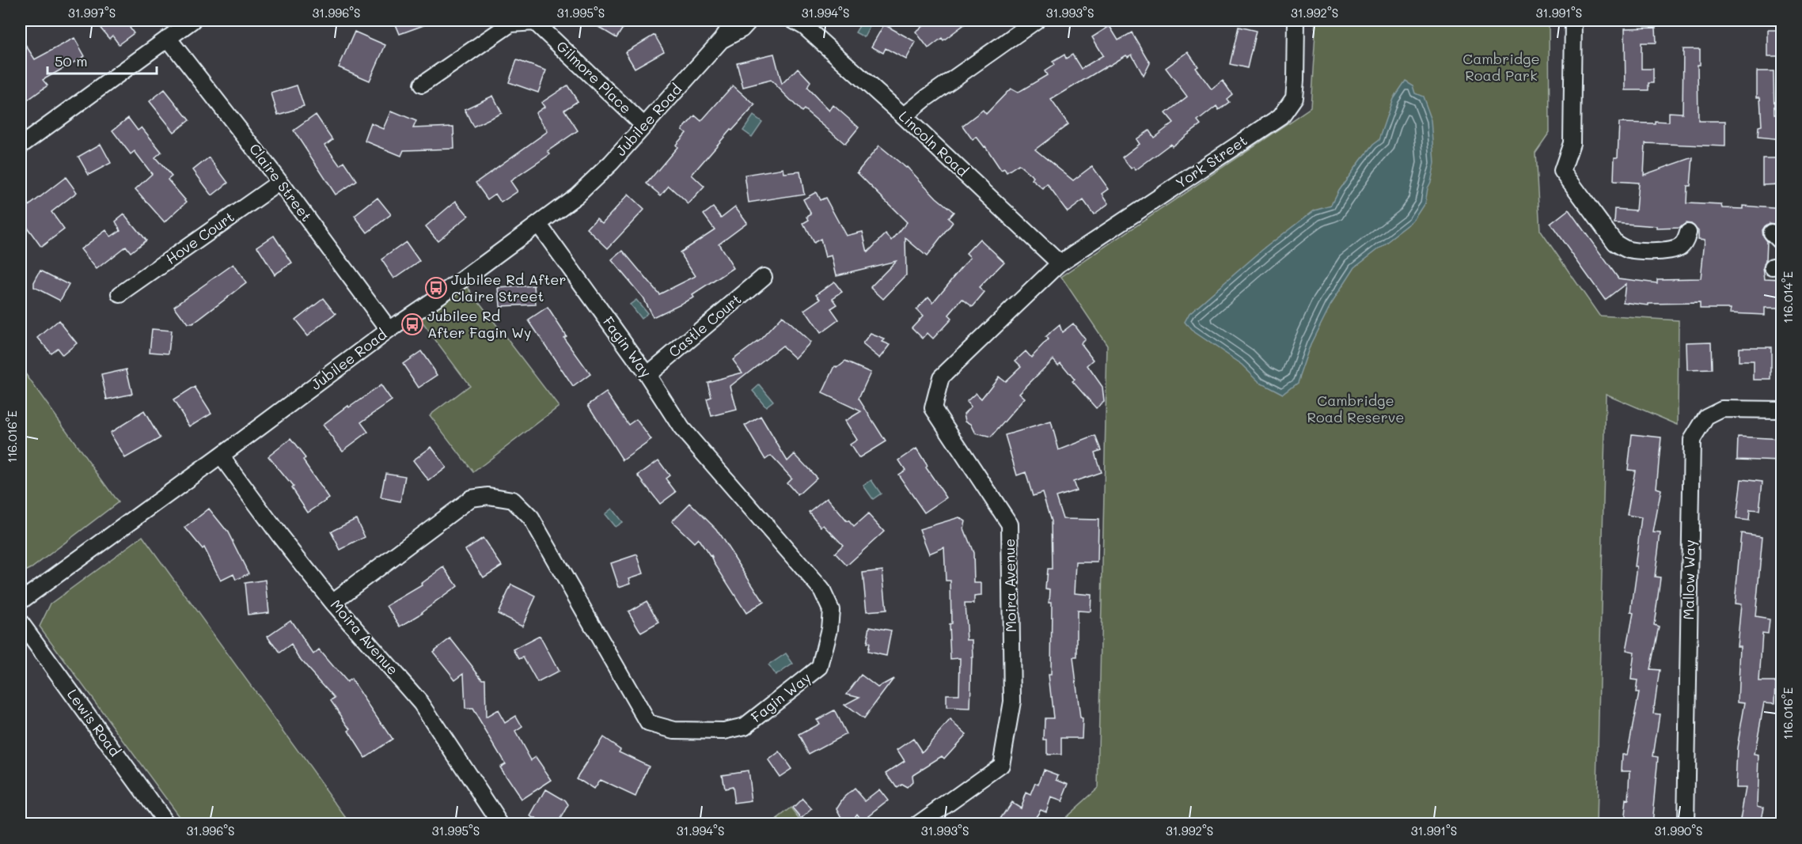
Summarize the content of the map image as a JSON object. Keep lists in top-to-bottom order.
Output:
{
  "streets": {
    "street": [
      "Gilmore Place",
      "Jubilee Road",
      "Lincoln Road",
      "York Street",
      "Claire Street",
      "Hove Court",
      "Castle Court",
      "Fagin Way",
      "Mallow Way",
      "Moira Avenue",
      "Lewis Road"
    ]
  },
  "crossings": [
    ["Gilmore Place", "Jubilee Road"],
    ["Jubilee Road", "Claire Street"],
    ["Jubilee Road", "Fagin Way"],
    ["Jubilee Road", "Moira Avenue"],
    ["Lincoln Road", "York Street"],
    ["Lincoln Road", "Moira Avenue"],
    ["York Street", "Moira Avenue"],
    ["Claire Street", "Hove Court"],
    ["Castle Court", "Fagin Way"],
    ["Fagin Way", "Moira Avenue"]
  ],
  "parks": ["Cambridge Road Park", "Cambridge Road Reserve"],
  "places": {
    "bus stop": ["Jubilee Rd After Claire Street", "Jubilee Rd After Fagin Wy"]
  },
  "scale_bar": "50 m",
  "coordinates": [
    "31.997°S",
    "31.996°S",
    "31.995°S",
    "31.994°S",
    "31.993°S",
    "31.992°S",
    "31.991°S",
    "116.014°E",
    "116.016°E",
    "31.990°S"
  ]
}
